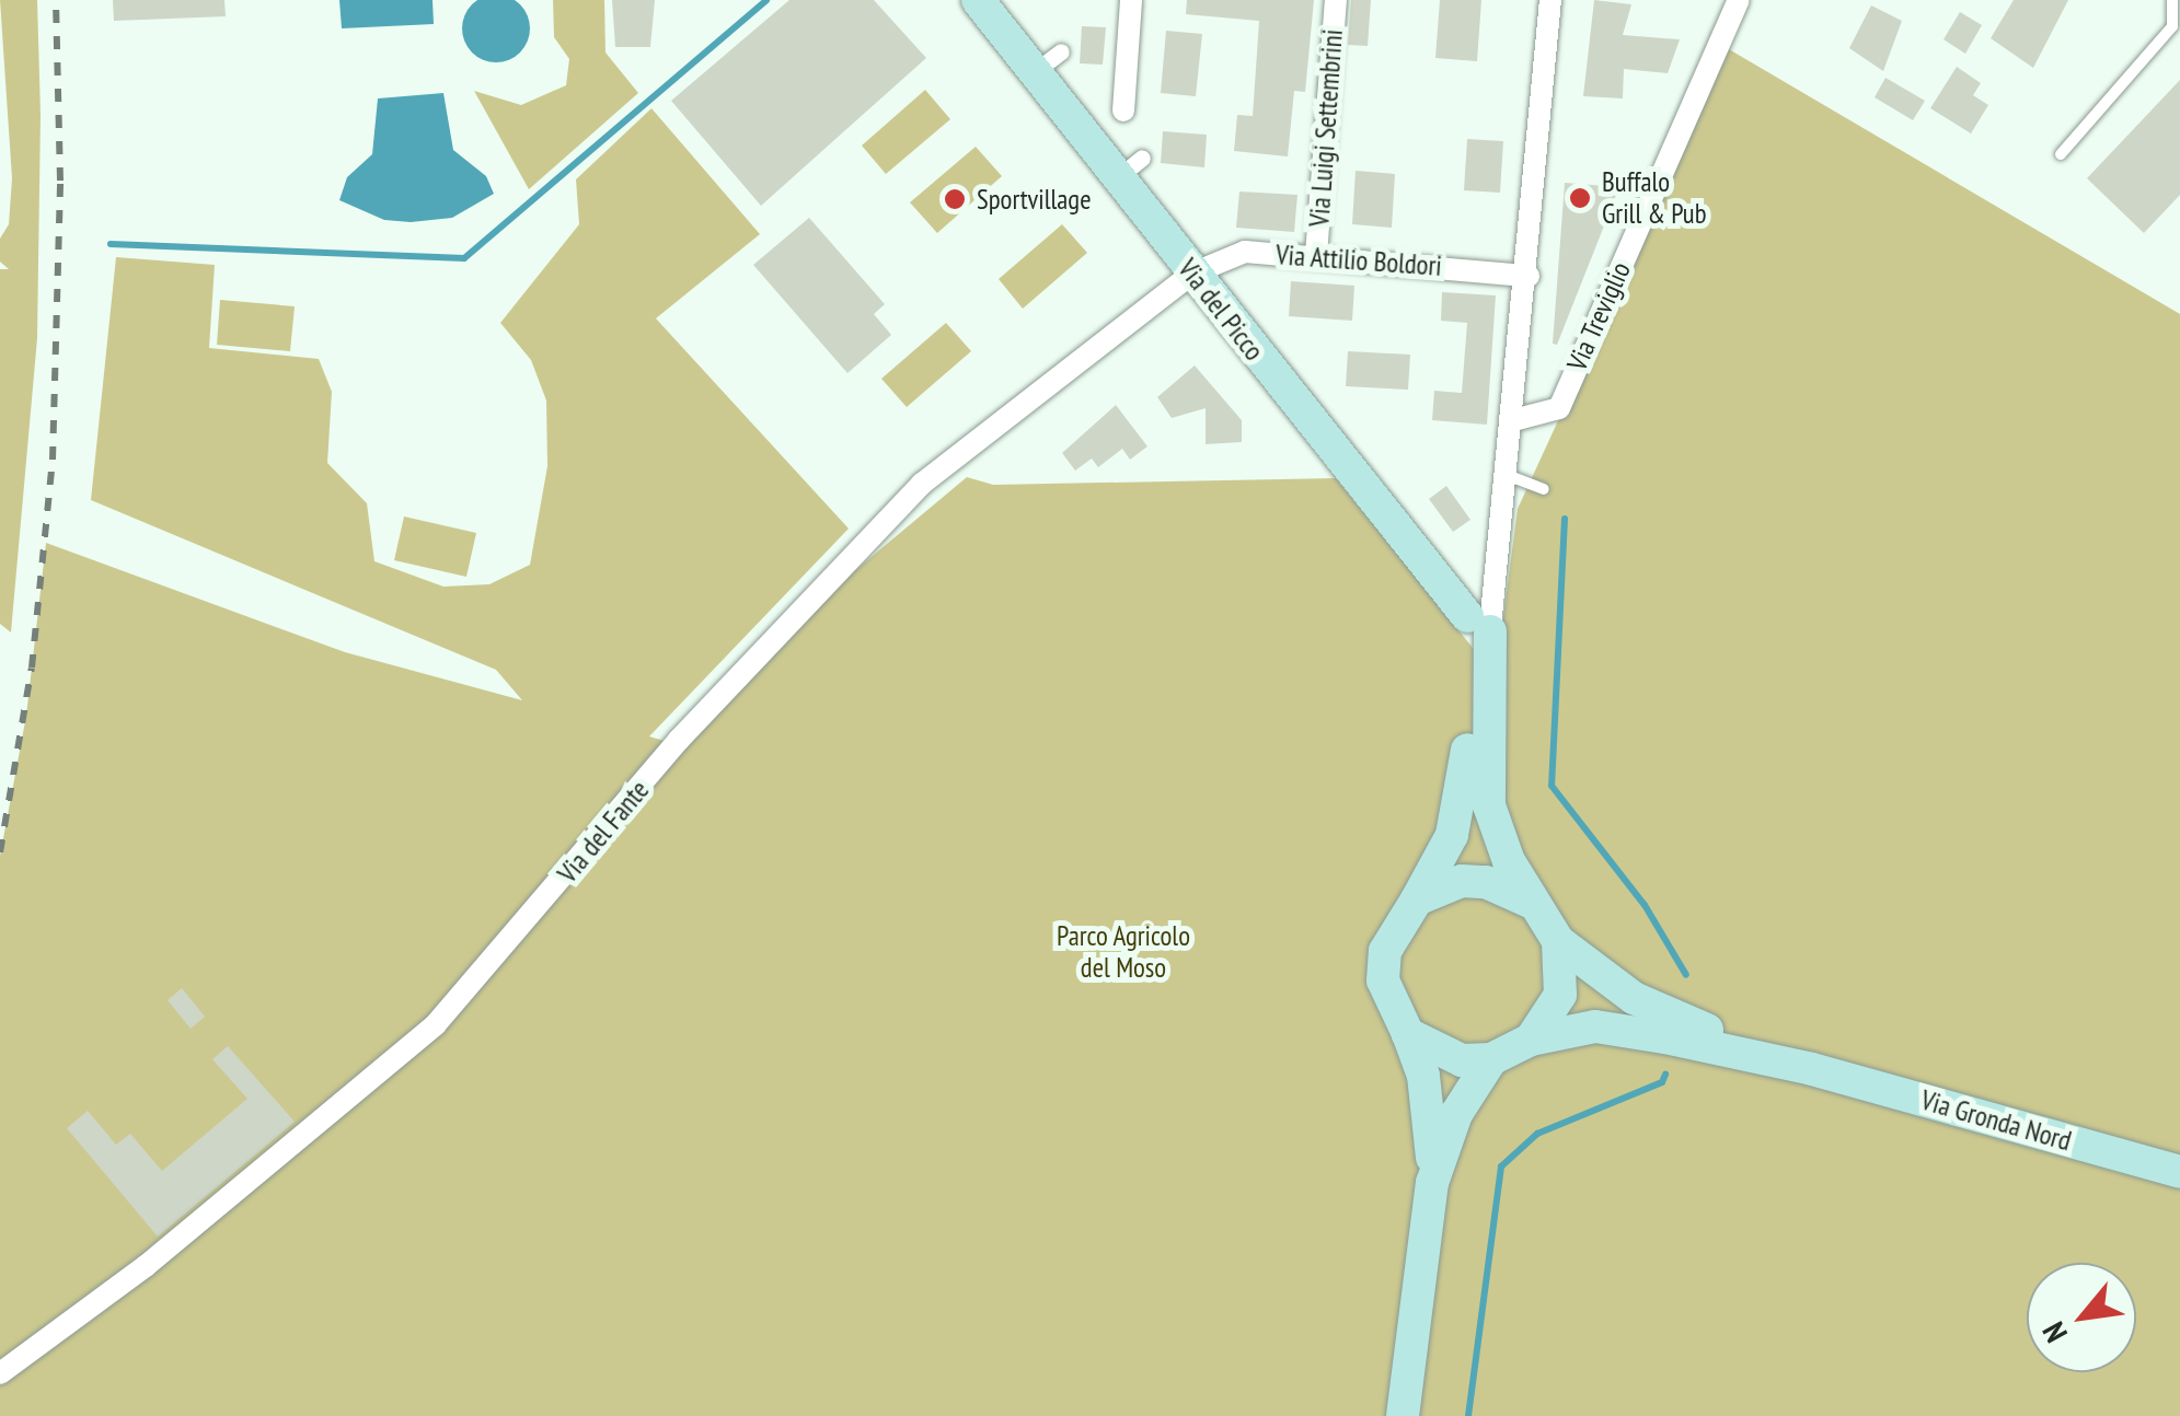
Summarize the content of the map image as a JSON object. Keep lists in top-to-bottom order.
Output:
{
  "streets": {
    "main road": ["Via del Picco", "Via Gronda Nord"],
    "street": [
      "Via Luigi Settembrini",
      "Via Attilio Boldori",
      "Via Treviglio",
      "Via del Fante"
    ]
  },
  "crossings": [
    ["Via Luigi Settembrini", "Via Attilio Boldori"],
    ["Via Attilio Boldori", "Via del Picco"],
    ["Via Attilio Boldori", "Via del Fante"],
    ["Via del Picco", "Via del Fante"]
  ],
  "parks": ["Parco Agricolo del Moso"],
  "places": ["Buffalo Grill & Pub", "Sportvillage"],
  "north": "bottom left"
}
